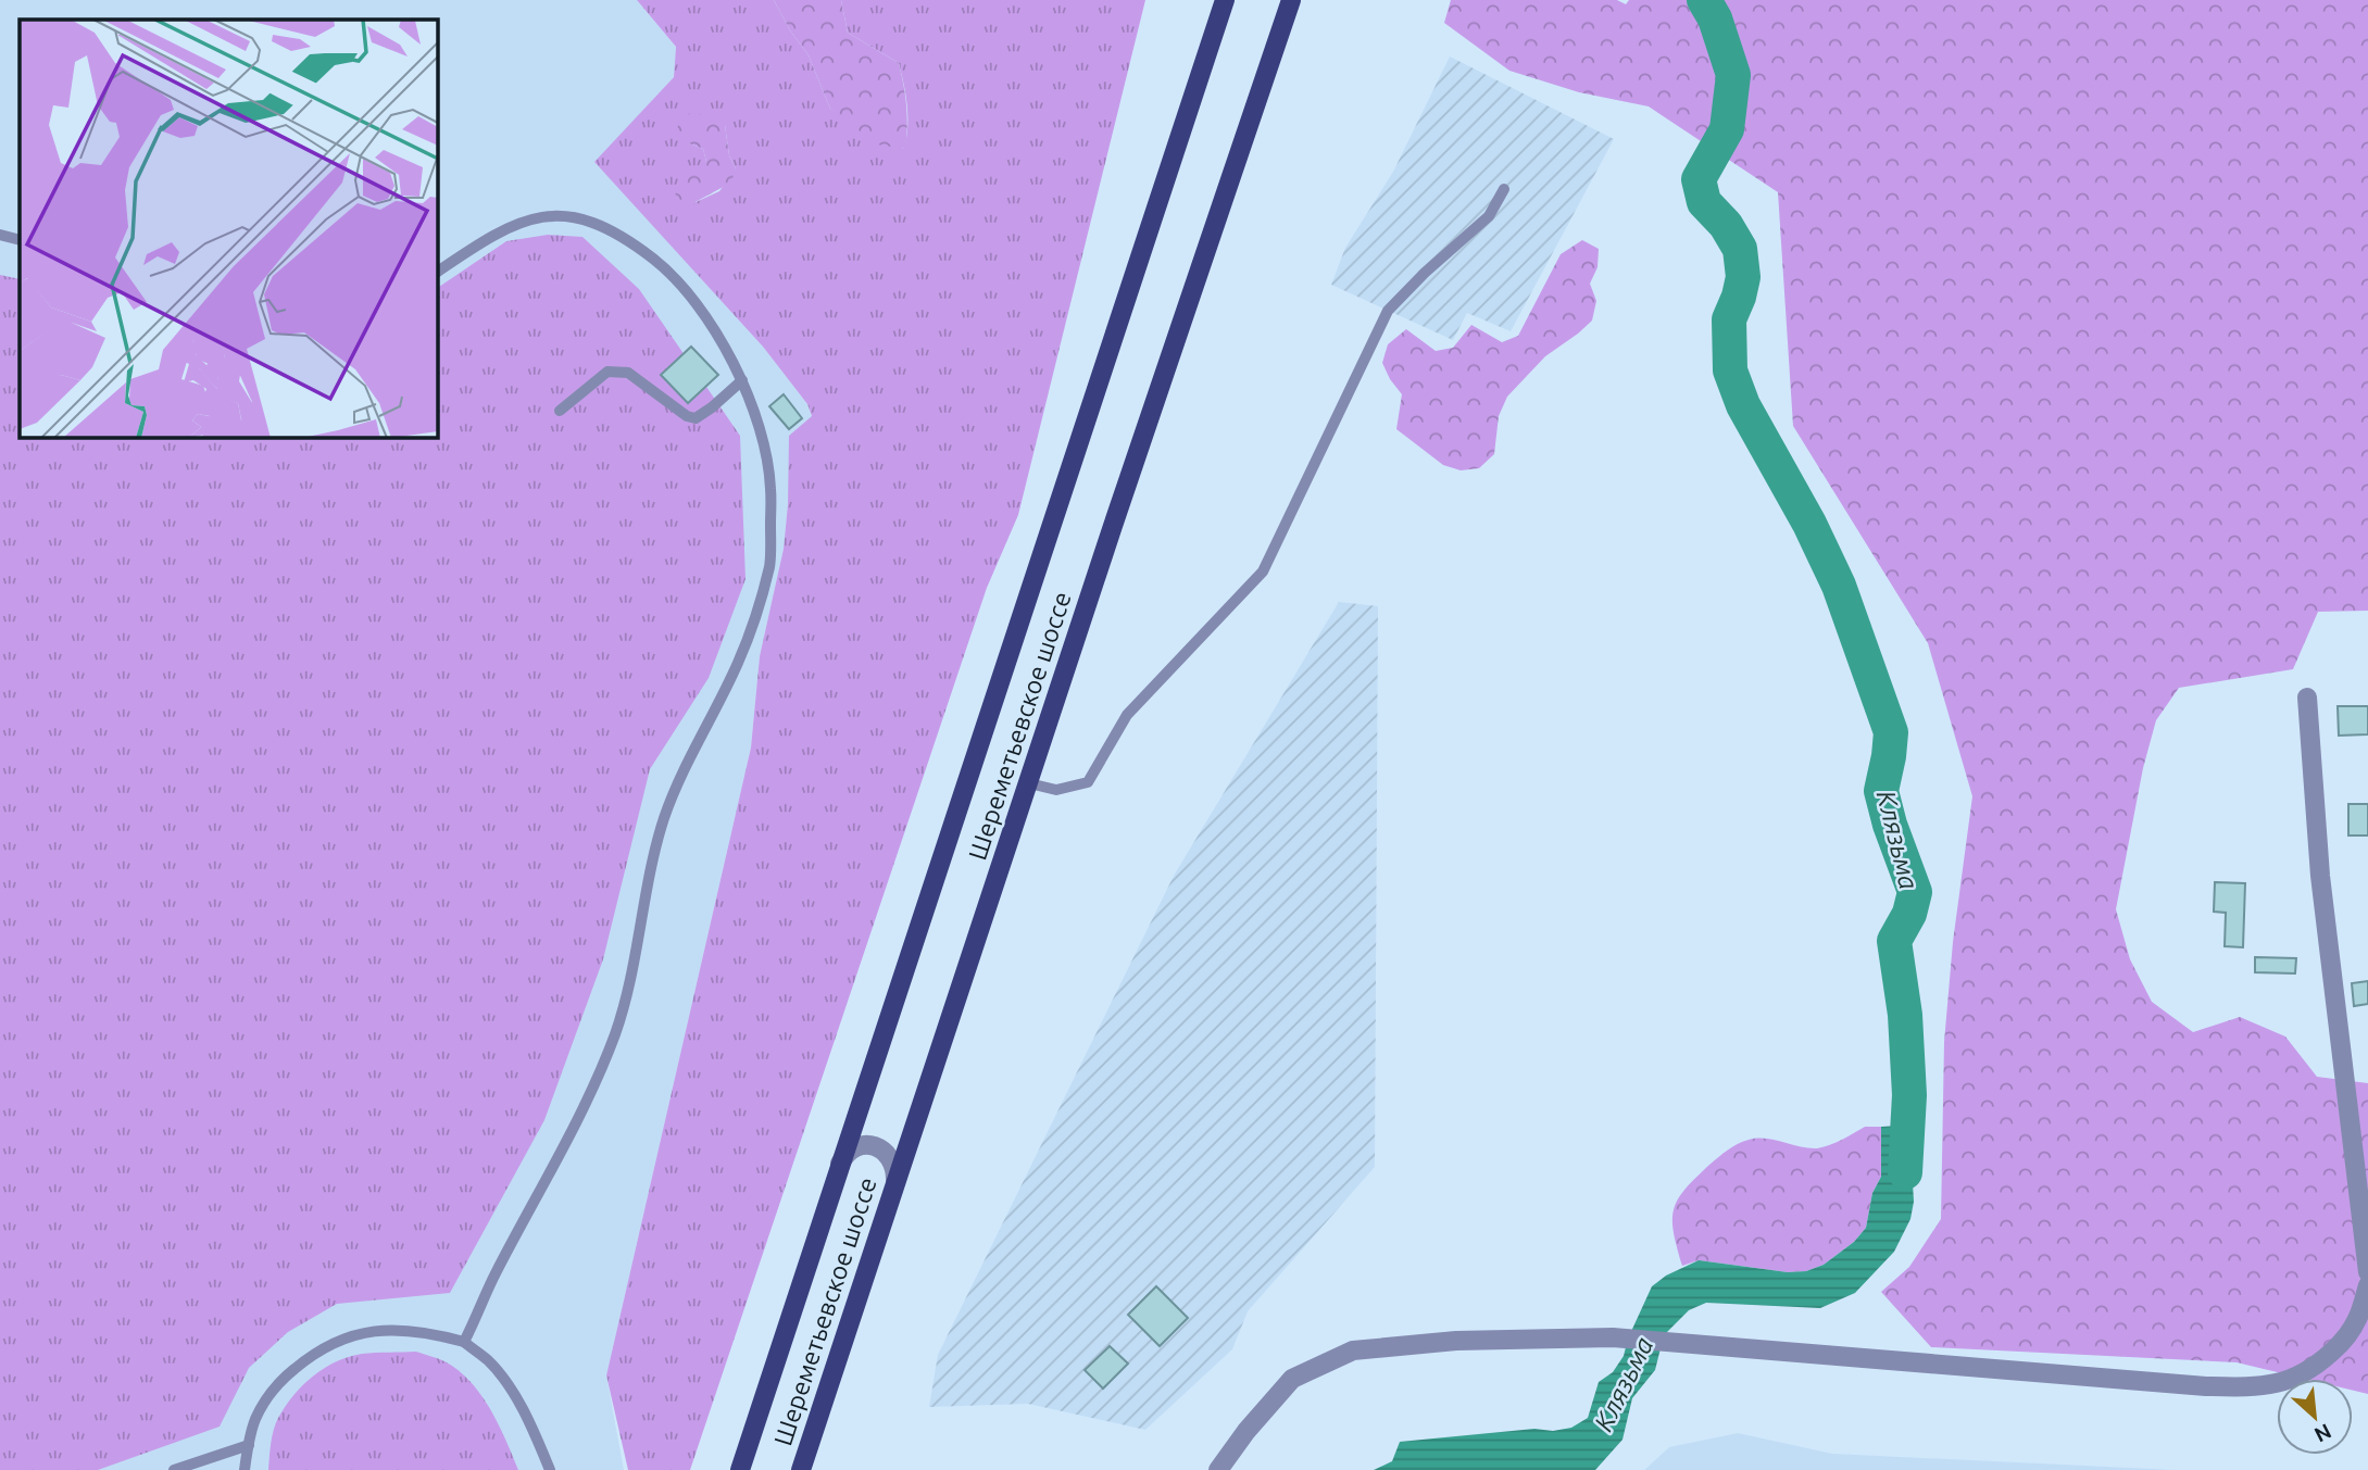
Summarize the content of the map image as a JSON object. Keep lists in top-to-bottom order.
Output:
{
  "streets": {
    "main road": ["Шереметьевское шоссе"]
  },
  "water": ["Клязьма"],
  "north": "bottom right"
}
